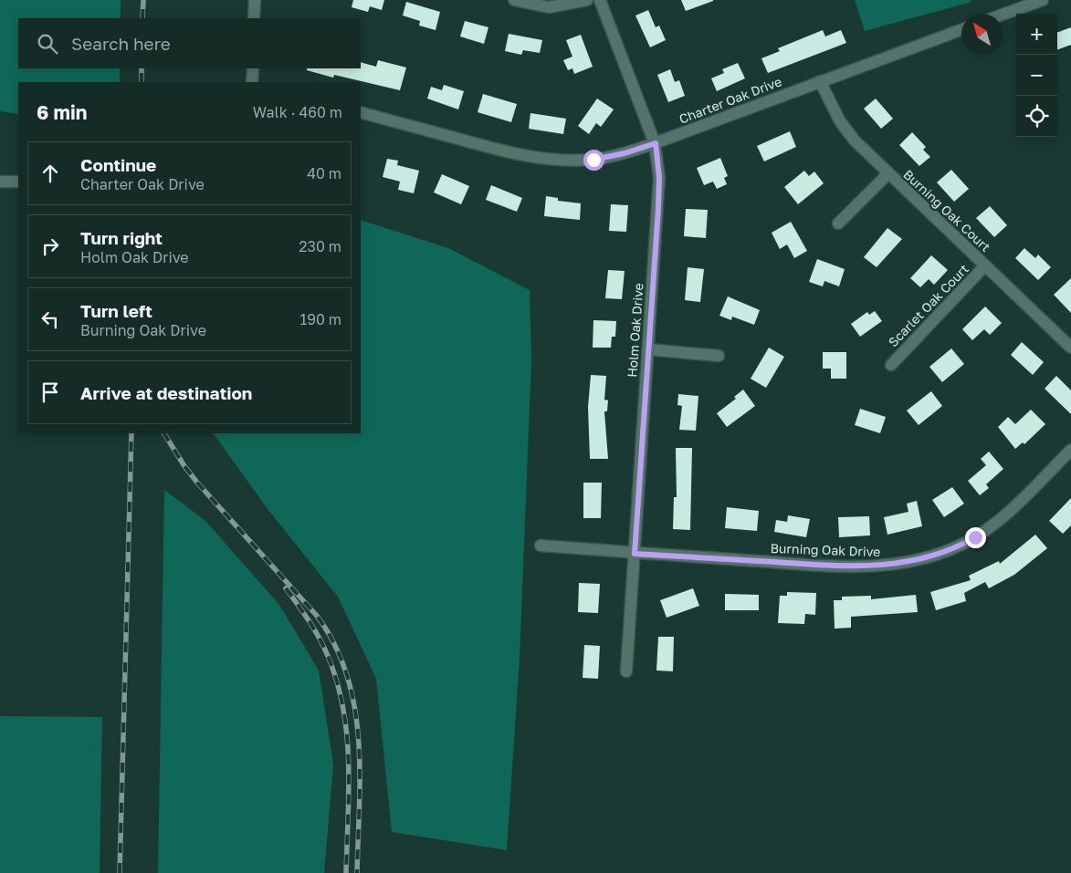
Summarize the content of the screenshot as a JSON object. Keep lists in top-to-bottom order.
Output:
{
  "streets": {
    "street": [
      "Charter Oak Drive",
      "Burning Oak Court",
      "Scarlet Oak Court",
      "Holm Oak Drive",
      "Burning Oak Drive"
    ]
  },
  "crossings": [
    ["Charter Oak Drive", "Burning Oak Court"],
    ["Charter Oak Drive", "Holm Oak Drive"],
    ["Burning Oak Court", "Scarlet Oak Court"],
    ["Holm Oak Drive", "Burning Oak Drive"]
  ],
  "north": "top left",
  "page": {
    "map_buttons": ["+", "−"],
    "search": "Search here",
    "heading": ["6 min", "Walk · 460 m"],
    "list": [
      ["Continue", "Charter Oak Drive", "40 m"],
      ["Turn right", "Holm Oak Drive", "230 m"],
      ["Turn left", "Burning Oak Drive", "190 m"],
      "Arrive at destination"
    ]
  }
}
